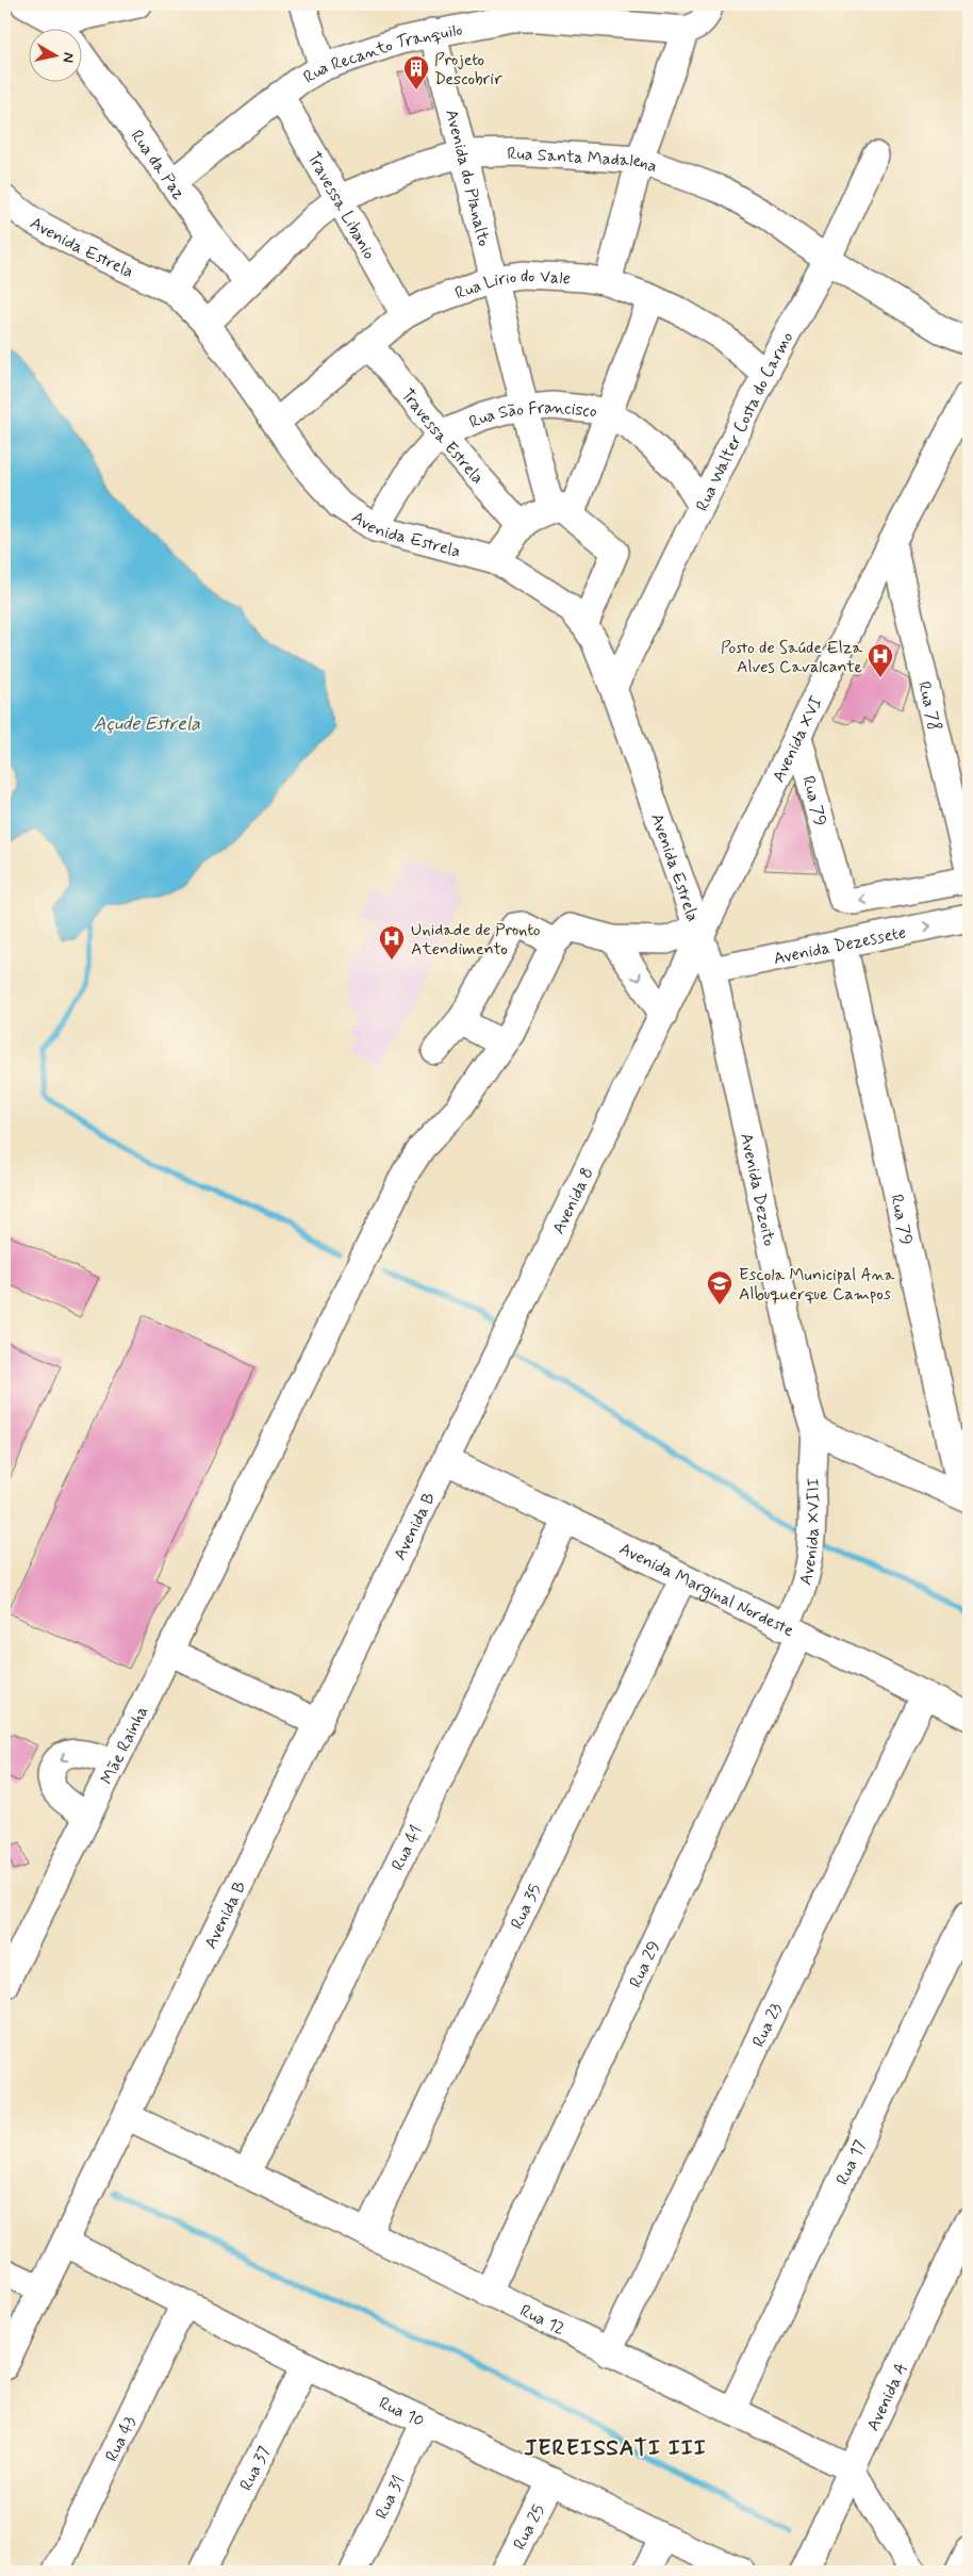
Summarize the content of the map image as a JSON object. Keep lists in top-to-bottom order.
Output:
{
  "streets": {
    "street": [
      "Rua Recanto Tranquilo",
      "Rua Santa Madalena",
      "Rua da Paz",
      "Avenida do Planalto",
      "Travessa Libanio",
      "Avenida Estrela",
      "Rua Lirio do Vale",
      "Rua São Francisco",
      "Rua Walter Costa do Carmo",
      "Travessa Estrela",
      "Rua 78",
      "Avenida XVI",
      "Rua 79",
      "Avenida Dezessete",
      "Avenida Dezoito",
      "Avenida 8",
      "Avenida B",
      "Avenida XVIII",
      "Avenida Marginal Nordeste",
      "Mãe Rainha",
      "Rua 41",
      "Rua 35",
      "Rua 29",
      "Rua 23",
      "Rua 17",
      "Rua 12",
      "Avenida A",
      "Rua 10",
      "Rua 43",
      "Rua 37",
      "Rua 31",
      "Rua 25"
    ]
  },
  "crossings": [
    ["Rua Recanto Tranquilo", "Rua da Paz"],
    ["Rua Recanto Tranquilo", "Avenida do Planalto"],
    ["Rua Recanto Tranquilo", "Travessa Libanio"],
    ["Rua Santa Madalena", "Rua da Paz"],
    ["Rua Santa Madalena", "Avenida do Planalto"],
    ["Rua Santa Madalena", "Travessa Libanio"],
    ["Rua Santa Madalena", "Avenida Estrela"],
    ["Rua Santa Madalena", "Rua Walter Costa do Carmo"],
    ["Avenida do Planalto", "Rua Lirio do Vale"],
    ["Avenida do Planalto", "Rua São Francisco"],
    ["Travessa Libanio", "Rua Lirio do Vale"],
    ["Avenida Estrela", "Rua Lirio do Vale"],
    ["Avenida Estrela", "Rua São Francisco"],
    ["Avenida Estrela", "Rua Walter Costa do Carmo"],
    ["Avenida Estrela", "Avenida XVI"],
    ["Avenida Estrela", "Avenida Dezoito"],
    ["Avenida Estrela", "Avenida 8"],
    ["Rua Lirio do Vale", "Rua Walter Costa do Carmo"],
    ["Rua Lirio do Vale", "Travessa Estrela"],
    ["Rua São Francisco", "Rua Walter Costa do Carmo"],
    ["Rua São Francisco", "Travessa Estrela"],
    ["Rua 78", "Avenida XVI"],
    ["Avenida XVI", "Rua 79"],
    ["Avenida XVI", "Avenida Dezoito"],
    ["Avenida XVI", "Avenida 8"],
    ["Rua 79", "Avenida Dezessete"],
    ["Avenida Dezessete", "Avenida Dezoito"],
    ["Avenida Dezoito", "Avenida 8"],
    ["Avenida Dezoito", "Avenida XVIII"],
    ["Avenida 8", "Avenida B"],
    ["Avenida 8", "Avenida Marginal Nordeste"],
    ["Avenida B", "Avenida Marginal Nordeste"],
    ["Avenida B", "Rua 12"],
    ["Avenida B", "Rua 10"],
    ["Avenida XVIII", "Avenida Marginal Nordeste"],
    ["Avenida XVIII", "Rua 29"],
    ["Avenida Marginal Nordeste", "Rua 41"],
    ["Avenida Marginal Nordeste", "Rua 35"],
    ["Avenida Marginal Nordeste", "Rua 29"],
    ["Avenida Marginal Nordeste", "Rua 23"],
    ["Rua 41", "Rua 12"],
    ["Rua 35", "Rua 12"],
    ["Rua 29", "Rua 12"],
    ["Rua 23", "Rua 12"],
    ["Rua 17", "Rua 12"],
    ["Rua 12", "Avenida A"],
    ["Rua 10", "Rua 43"],
    ["Rua 10", "Rua 37"],
    ["Rua 10", "Rua 31"],
    ["Rua 10", "Rua 25"]
  ],
  "one_way": ["Avenida Dezessete"],
  "districts": ["JEREISSATI III"],
  "water": ["Açude Estrela"],
  "places": {
    "building": ["Projeto Descobrir"],
    "hospital": ["Posto de Saúde Elza Alves Cavalcante", "Unidade de Pronto Atendimento"],
    "school or university": ["Escola Municipal Ana Albuquerque Campos"]
  },
  "north": "right"
}
